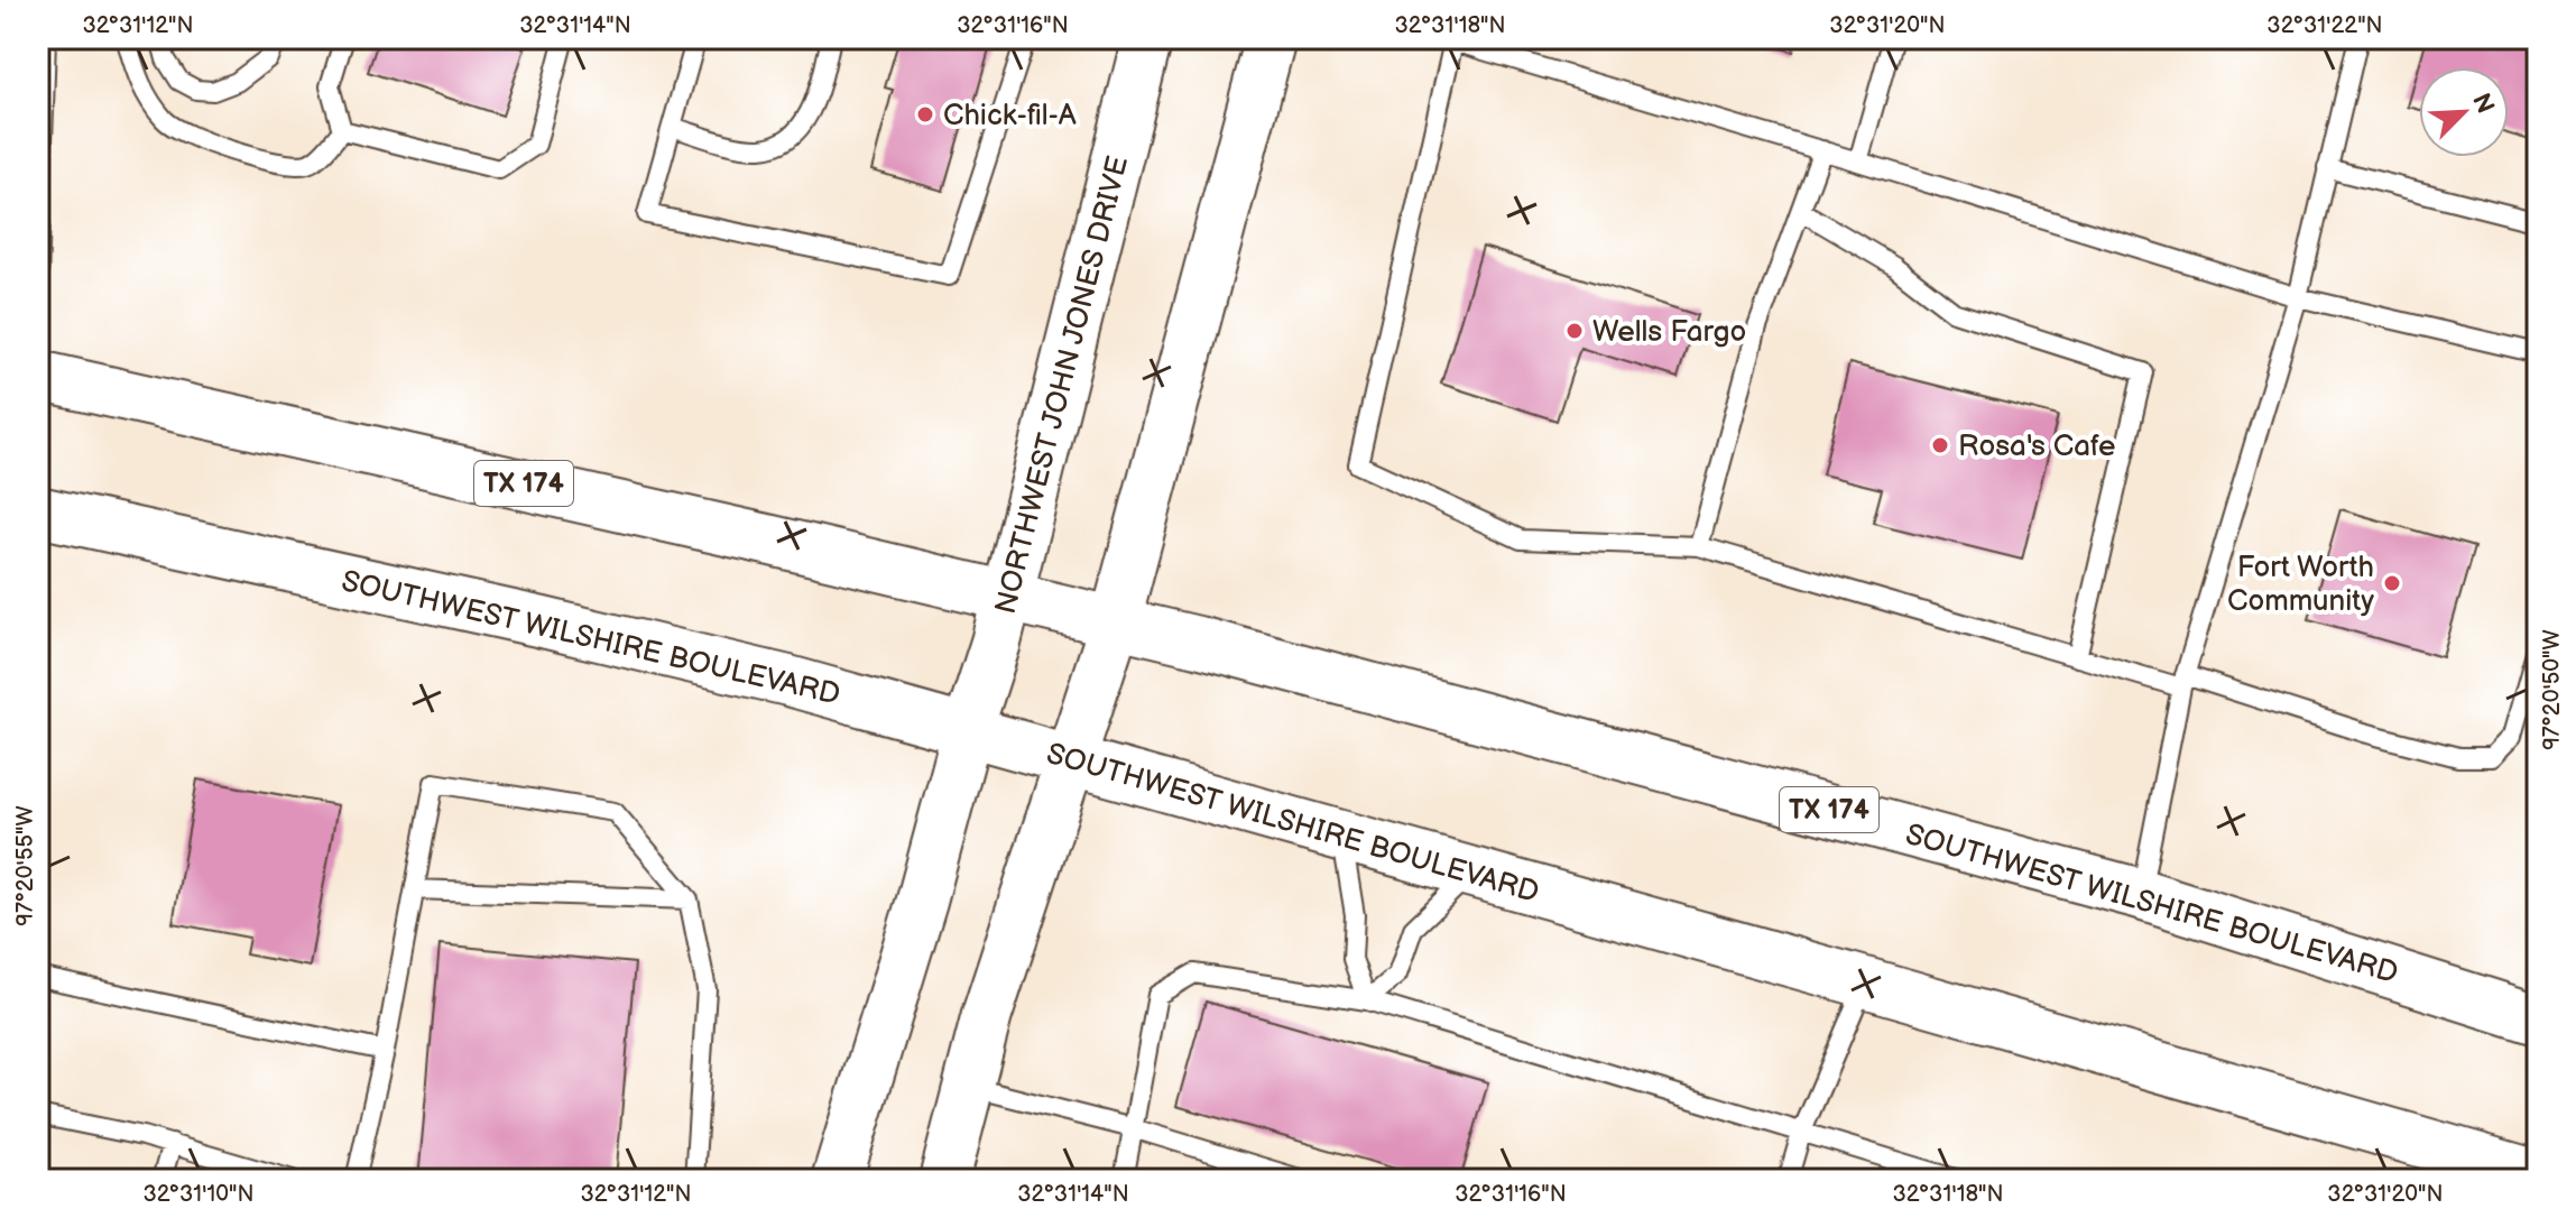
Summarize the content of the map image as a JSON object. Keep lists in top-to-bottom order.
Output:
{
  "streets": {
    "main road": ["NORTHWEST JOHN JONES DRIVE", "TX 174", "SOUTHWEST WILSHIRE BOULEVARD"]
  },
  "crossings": [
    ["NORTHWEST JOHN JONES DRIVE", "SOUTHWEST WILSHIRE BOULEVARD"]
  ],
  "places": [
    "Chick-fil-A",
    "Wells Fargo",
    "Rosa's Cafe",
    "Fort Worth Community"
  ],
  "north": "top right",
  "coordinates": [
    "32°31'12\"N",
    "32°31'14\"N",
    "32°31'16\"N",
    "32°31'18\"N",
    "32°31'20\"N",
    "32°31'22\"N",
    "97°20'50\"W",
    "97°20'55\"W",
    "32°31'10\"N"
  ]
}
